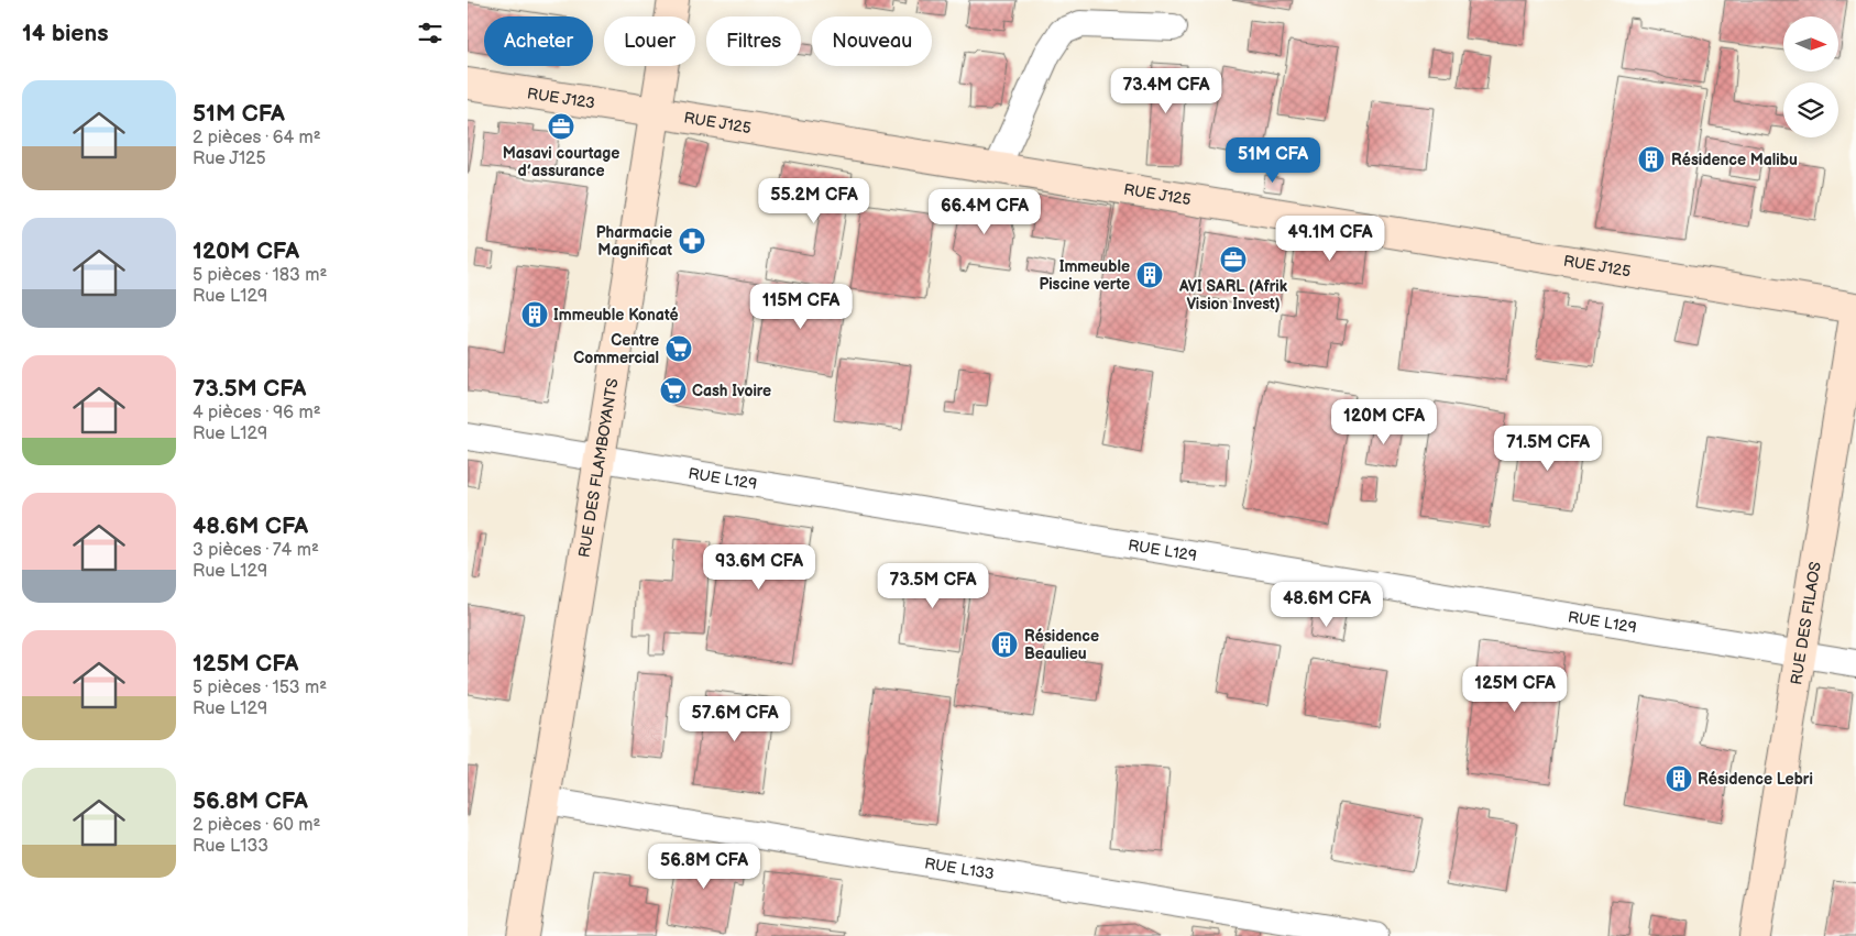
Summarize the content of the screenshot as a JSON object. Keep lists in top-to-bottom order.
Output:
{
  "streets": {
    "street": [
      "RUE J123",
      "RUE J125",
      "RUE DES FLAMBOYANTS",
      "RUE L129",
      "RUE DES FILAOS",
      "RUE L133"
    ]
  },
  "crossings": [
    ["RUE J123", "RUE J125"],
    ["RUE J123", "RUE DES FLAMBOYANTS"],
    ["RUE J125", "RUE DES FLAMBOYANTS"],
    ["RUE J125", "RUE DES FILAOS"],
    ["RUE DES FLAMBOYANTS", "RUE L129"],
    ["RUE DES FLAMBOYANTS", "RUE L133"],
    ["RUE L129", "RUE DES FILAOS"]
  ],
  "places": {
    "office": ["Masavi courtage d’assurance", "AVI SARL (Afrik Vision Invest)"],
    "building": [
      "Résidence Malibu",
      "Immeuble Piscine verte",
      "Immeuble Konaté",
      "Résidence Beaulieu",
      "Résidence Lebri"
    ],
    "pharmacy": ["Pharmacie Magnificat"],
    "supermarket": ["Centre Commercial", "Cash Ivoire"]
  },
  "north": "right",
  "page": {
    "heading": "14 biens",
    "chip": [
      "Acheter",
      "Louer",
      "Filtres",
      "Nouveau"
    ],
    "list": [
      {
        "name": "51M CFA",
        "note": "2 pièces · 64 m² · Rue J125"
      },
      {
        "name": "120M CFA",
        "note": "5 pièces · 183 m² · Rue L129"
      },
      {
        "name": "73.5M CFA",
        "note": "4 pièces · 96 m² · Rue L129"
      },
      {
        "name": "48.6M CFA",
        "note": "3 pièces · 74 m² · Rue L129"
      },
      {
        "name": "125M CFA",
        "note": "5 pièces · 153 m² · Rue L129"
      },
      {
        "name": "56.8M CFA",
        "note": "2 pièces · 60 m² · Rue L133"
      }
    ],
    "price": [
      "73.4M CFA",
      "51M CFA",
      "55.2M CFA",
      "66.4M CFA",
      "49.1M CFA",
      "115M CFA",
      "120M CFA",
      "71.5M CFA",
      "93.6M CFA",
      "73.5M CFA",
      "48.6M CFA",
      "125M CFA",
      "57.6M CFA",
      "56.8M CFA"
    ]
  }
}
